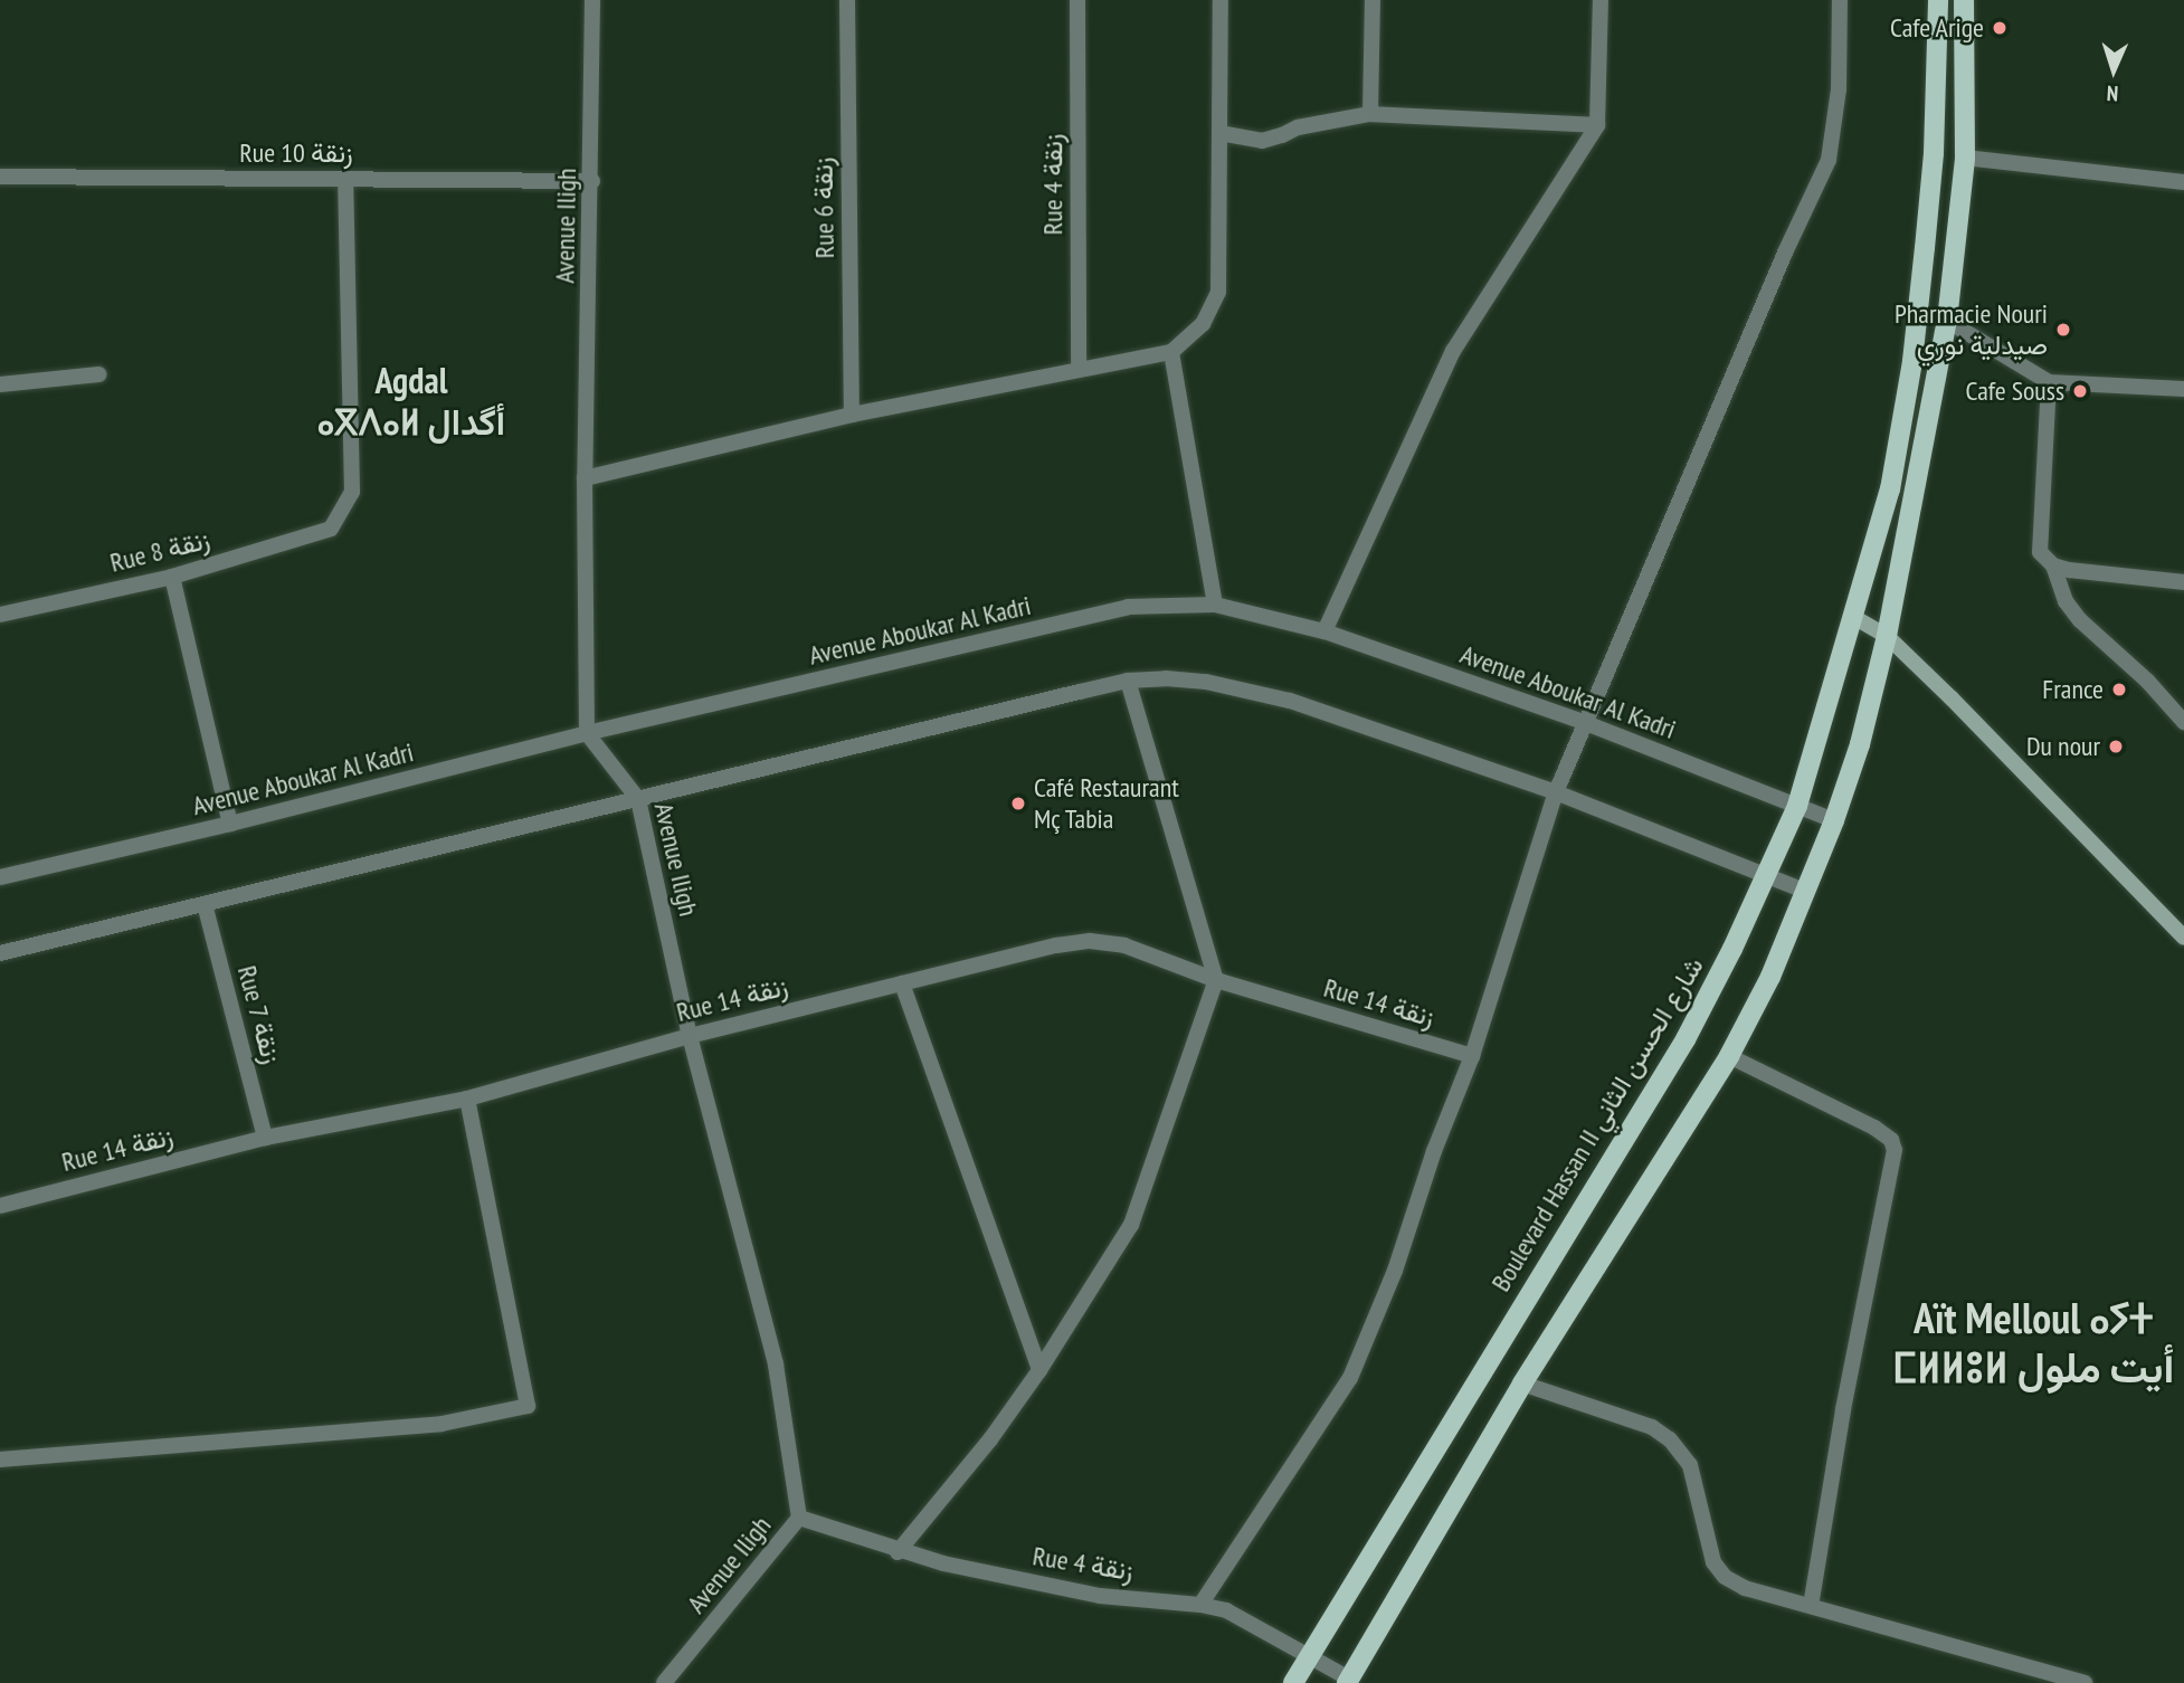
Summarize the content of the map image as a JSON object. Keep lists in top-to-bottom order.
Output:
{
  "streets": {
    "main road": ["Boulevard Hassan II شارع الحسن الثاني"],
    "street": [
      "Rue 10 زنقة",
      "Rue 4 زنقة",
      "Rue 6 زنقة",
      "Avenue Iligh",
      "Rue 8 زنقة",
      "Avenue Aboukar Al Kadri",
      "Rue 14 زنقة",
      "Rue 7 زنقة"
    ]
  },
  "crossings": [
    ["Rue 10 زنقة", "Avenue Iligh"],
    ["Rue 10 زنقة", "Rue 8 زنقة"],
    ["Rue 4 زنقة", "Avenue Iligh"],
    ["Rue 4 زنقة", "Boulevard Hassan II شارع الحسن الثاني"],
    ["Avenue Iligh", "Avenue Aboukar Al Kadri"],
    ["Avenue Iligh", "Rue 14 زنقة"],
    ["Avenue Aboukar Al Kadri", "Boulevard Hassan II شارع الحسن الثاني"],
    ["Rue 14 زنقة", "Rue 7 زنقة"]
  ],
  "districts": ["Agdal ⴰⴳⴷⴰⵍ أگدال", "Aït Melloul ⴰⵢⵜ ⵎⵍⵍⵓⵍ أيت ملول"],
  "places": [
    "Cafe Arige",
    "Pharmacie Nouri صيدلية نوري",
    "Cafe Souss",
    "France",
    "Du nour",
    "Café Restaurant Mç Tabia"
  ],
  "north": "bottom"
}
